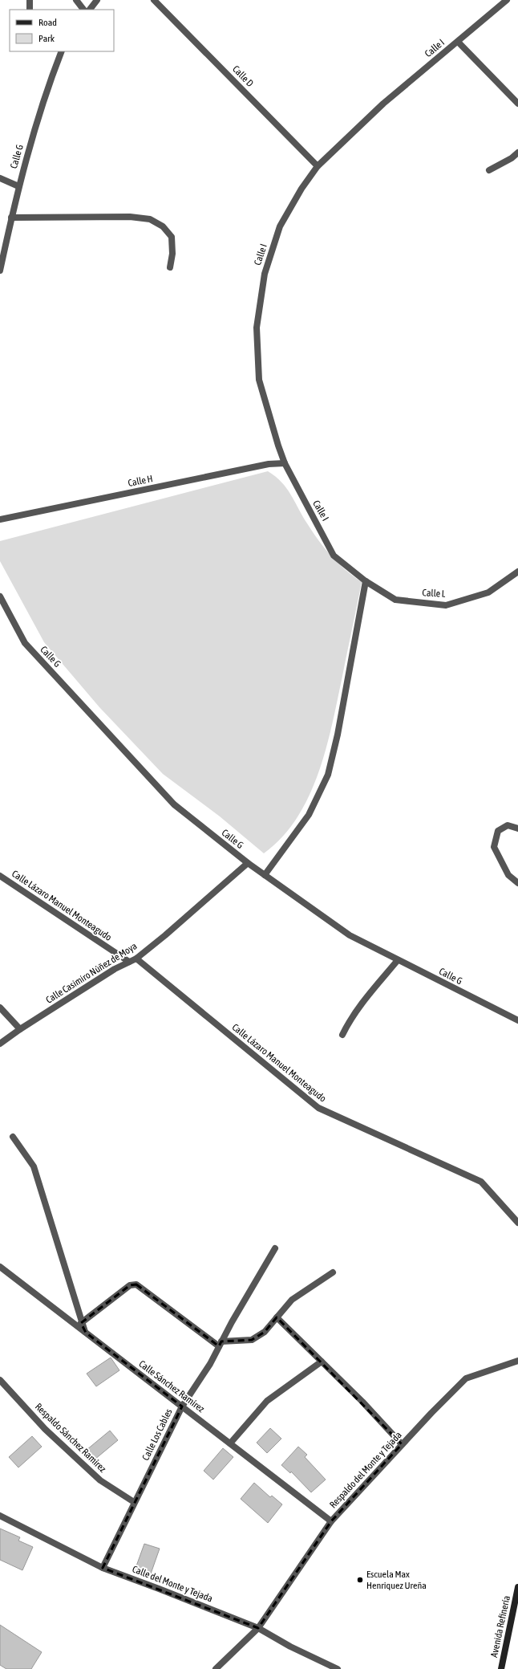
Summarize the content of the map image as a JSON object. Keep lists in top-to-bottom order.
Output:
{
  "streets": {
    "main road": ["Avenida Refinería"],
    "street": [
      "Calle I",
      "Calle D",
      "Calle G",
      "Calle H",
      "Calle L",
      "Calle Lázaro Manuel Monteagudo",
      "Calle Casimiro Núñez de Moya",
      "Calle Sánchez Ramírez",
      "Calle Los Cables",
      "Respaldo Sánchez Ramírez",
      "Respaldo del Monte y Tejada",
      "Calle del Monte y Tejada"
    ]
  },
  "crossings": [
    ["Calle I", "Calle D"],
    ["Calle I", "Calle H"],
    ["Calle I", "Calle L"],
    ["Calle G", "Calle Casimiro Núñez de Moya"],
    ["Calle Lázaro Manuel Monteagudo", "Calle Casimiro Núñez de Moya"],
    ["Calle Sánchez Ramírez", "Calle Los Cables"],
    ["Calle Sánchez Ramírez", "Respaldo del Monte y Tejada"],
    ["Calle Los Cables", "Respaldo Sánchez Ramírez"],
    ["Calle Los Cables", "Calle del Monte y Tejada"],
    ["Respaldo del Monte y Tejada", "Calle del Monte y Tejada"]
  ],
  "places": ["Escuela Max Henriquez Ureña"],
  "legend": ["Road", "Park"]
}
